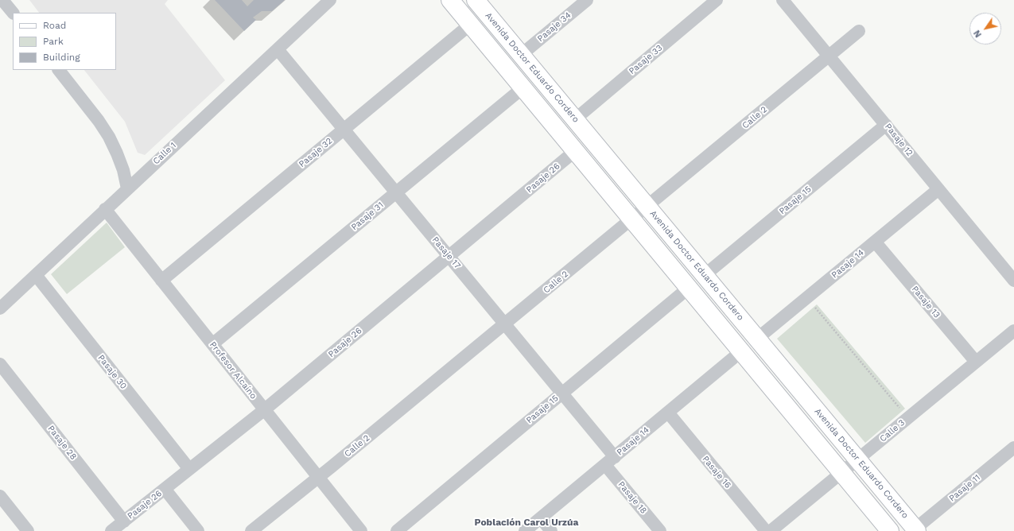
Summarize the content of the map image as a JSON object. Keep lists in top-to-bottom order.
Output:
{
  "streets": {
    "street": [
      "Pasaje 34",
      "Pasaje 33",
      "Avenida Doctor Eduardo Cordero",
      "Calle 2",
      "Pasaje 12",
      "Pasaje 32",
      "Calle 1",
      "Pasaje 26",
      "Pasaje 15",
      "Pasaje 31",
      "Pasaje 17",
      "Pasaje 14",
      "Pasaje 13",
      "Profesor Alcaíno",
      "Pasaje 30",
      "Calle 3",
      "Pasaje 28",
      "Pasaje 16",
      "Pasaje 11",
      "Pasaje 18"
    ]
  },
  "crossings": [
    ["Pasaje 34", "Avenida Doctor Eduardo Cordero"],
    ["Pasaje 33", "Avenida Doctor Eduardo Cordero"],
    ["Avenida Doctor Eduardo Cordero", "Calle 2"],
    ["Avenida Doctor Eduardo Cordero", "Pasaje 15"],
    ["Avenida Doctor Eduardo Cordero", "Pasaje 14"],
    ["Avenida Doctor Eduardo Cordero", "Calle 3"],
    ["Avenida Doctor Eduardo Cordero", "Pasaje 11"],
    ["Calle 2", "Pasaje 12"],
    ["Calle 2", "Pasaje 17"],
    ["Calle 2", "Profesor Alcaíno"],
    ["Pasaje 12", "Pasaje 15"],
    ["Pasaje 12", "Pasaje 14"],
    ["Pasaje 32", "Pasaje 17"],
    ["Pasaje 32", "Profesor Alcaíno"],
    ["Calle 1", "Pasaje 17"],
    ["Calle 1", "Profesor Alcaíno"],
    ["Calle 1", "Pasaje 30"],
    ["Pasaje 26", "Pasaje 17"],
    ["Pasaje 26", "Profesor Alcaíno"],
    ["Pasaje 26", "Pasaje 30"],
    ["Pasaje 26", "Pasaje 28"],
    ["Pasaje 15", "Pasaje 17"],
    ["Pasaje 31", "Pasaje 17"],
    ["Pasaje 31", "Profesor Alcaíno"],
    ["Pasaje 17", "Pasaje 14"],
    ["Pasaje 14", "Pasaje 13"],
    ["Pasaje 14", "Pasaje 16"],
    ["Pasaje 14", "Pasaje 18"],
    ["Pasaje 13", "Calle 3"]
  ],
  "districts": ["Población Carol Urzúa"],
  "legend": ["Road", "Park", "Building"],
  "north": "bottom left"
}
